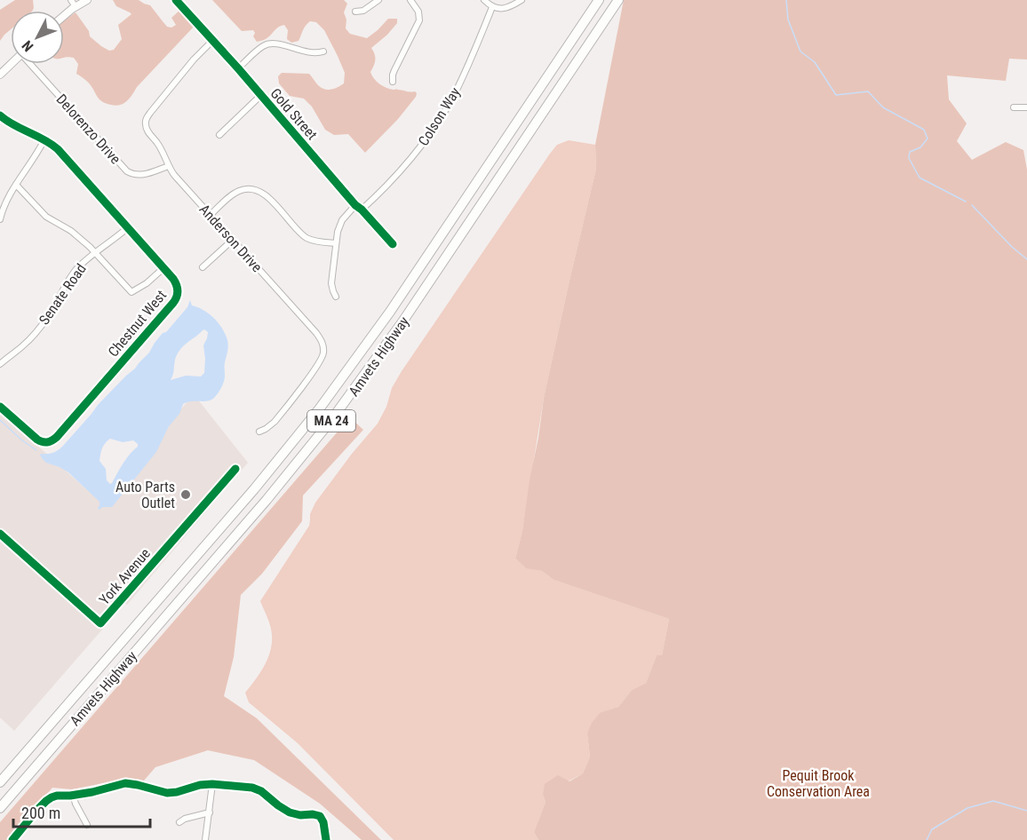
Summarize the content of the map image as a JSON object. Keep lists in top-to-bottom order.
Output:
{
  "streets": {
    "highway": ["Amvets Highway", "MA 24"],
    "street": [
      "Gold Street",
      "Colson Way",
      "Delorenzo Drive",
      "Anderson Drive",
      "Senate Road",
      "Chestnut West",
      "York Avenue"
    ]
  },
  "crossings": [
    ["Gold Street", "Colson Way"],
    ["Gold Street", "Anderson Drive"],
    ["Delorenzo Drive", "Anderson Drive"],
    ["Senate Road", "Chestnut West"]
  ],
  "parks": ["Pequit Brook Conservation Area"],
  "places": ["Auto Parts Outlet"],
  "scale_bar": "200 m",
  "north": "bottom left"
}
